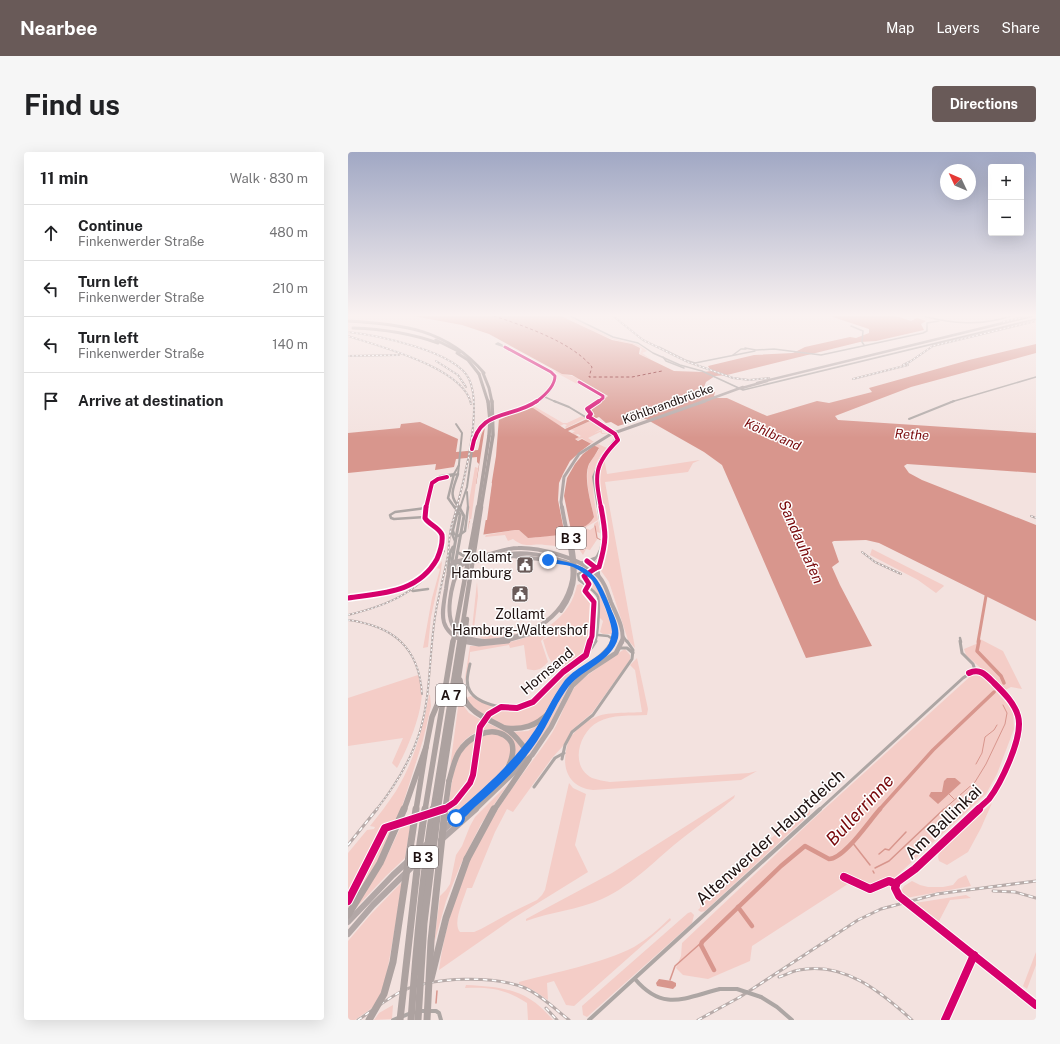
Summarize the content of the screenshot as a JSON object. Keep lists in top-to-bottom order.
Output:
{
  "streets": {
    "highway": ["A 7"],
    "main road": ["Köhlbrandbrücke", "B 3"],
    "street": ["Hornsand", "Am Ballinkai", "Altenwerder Hauptdeich"]
  },
  "crossings": [
    ["Köhlbrandbrücke", "B 3"],
    ["Am Ballinkai", "Altenwerder Hauptdeich"]
  ],
  "water": [
    "Köhlbrand",
    "Rethe",
    "Sandauhafen",
    "Bullerrinne"
  ],
  "places": {
    "public building": ["Zollamt Hamburg", "Zollamt Hamburg-Waltershof"]
  },
  "north": "top left",
  "page": {
    "header": "Nearbee",
    "nav": ["Map", "Layers", "Share"],
    "buttons": "Directions",
    "title": "Find us",
    "heading": ["11 min", "Walk · 830 m"],
    "map_buttons": ["+", "−"],
    "list": [
      ["Continue", "Finkenwerder Straße", "480 m"],
      ["Turn left", "Finkenwerder Straße", "210 m"],
      ["Turn left", "Finkenwerder Straße", "140 m"],
      "Arrive at destination"
    ]
  }
}
